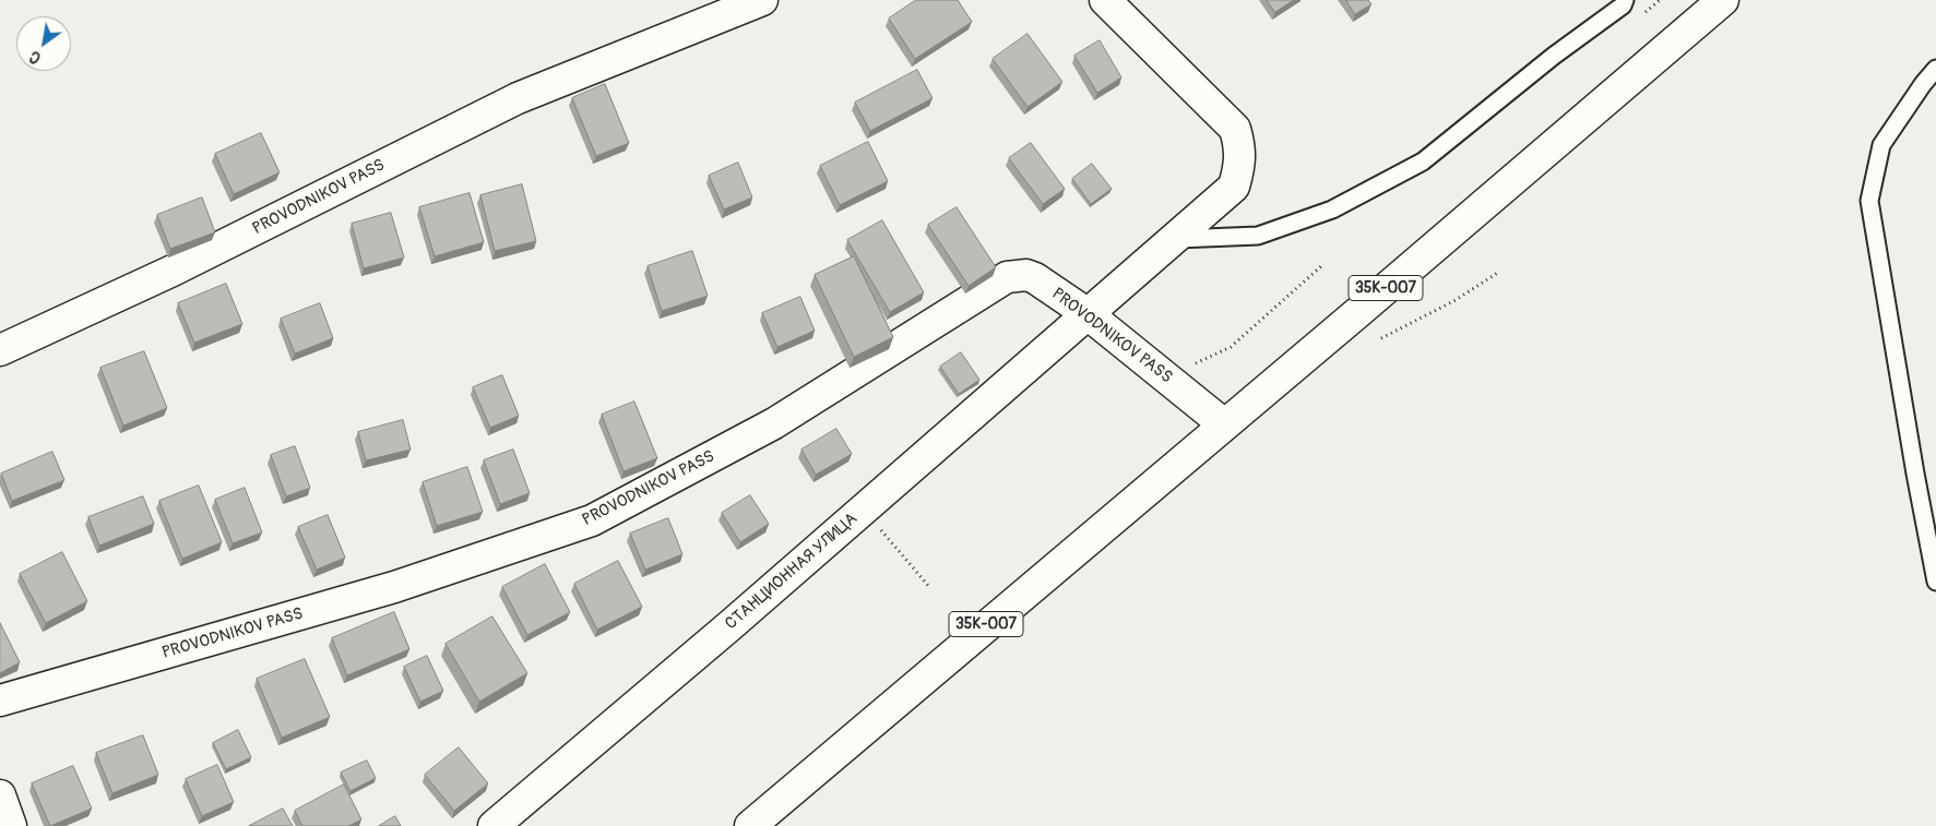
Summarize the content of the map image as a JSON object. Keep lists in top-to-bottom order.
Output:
{
  "streets": {
    "street": ["PROVODNIKOV PASS", "35К-007", "СТАНЦИОННАЯ УЛИЦА"]
  },
  "crossings": [
    ["PROVODNIKOV PASS", "35К-007"],
    ["PROVODNIKOV PASS", "СТАНЦИОННАЯ УЛИЦА"]
  ],
  "north": "bottom left"
}
